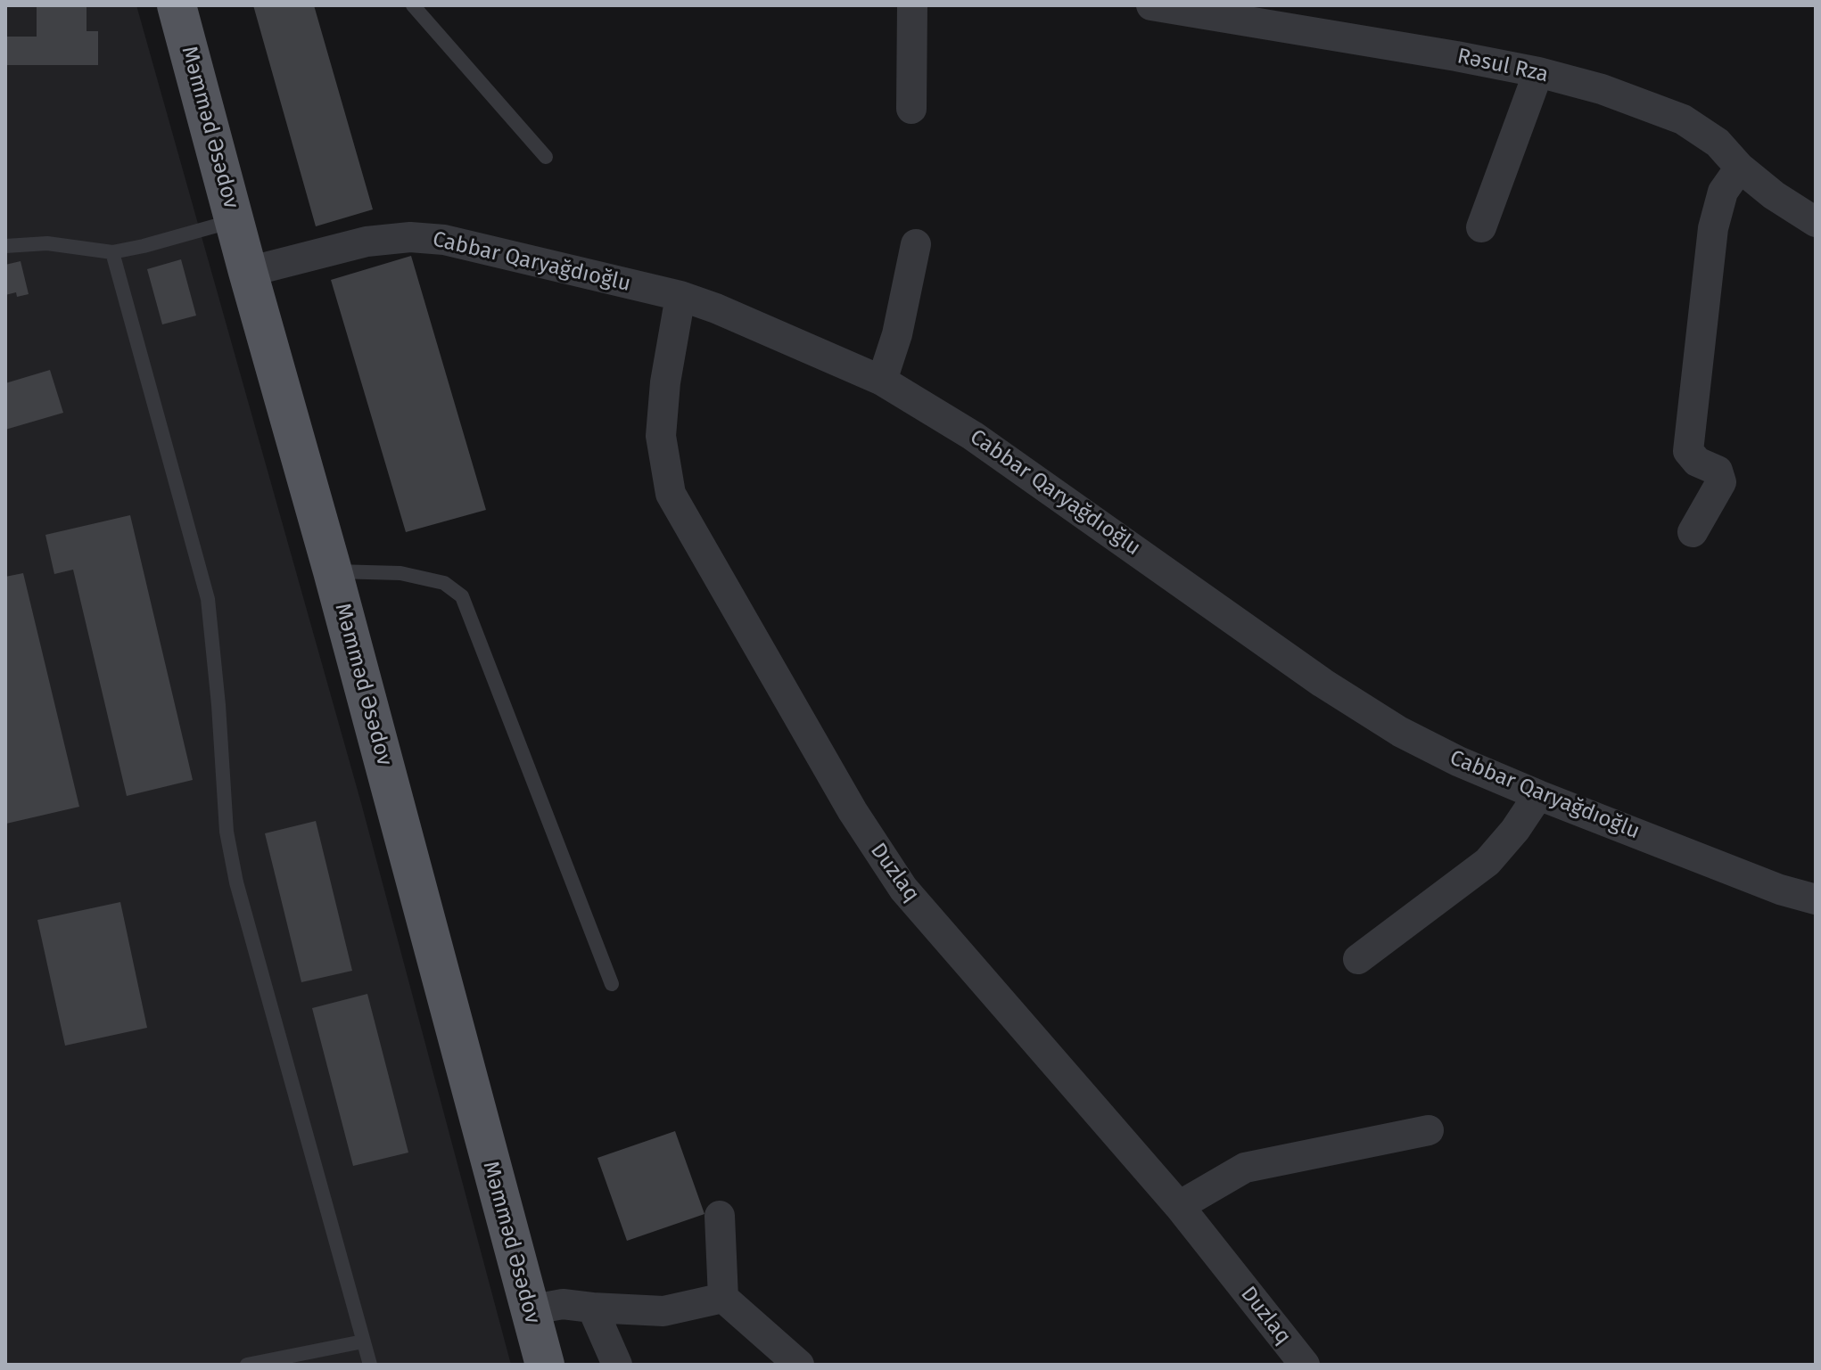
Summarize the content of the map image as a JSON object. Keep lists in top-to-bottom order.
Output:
{
  "streets": {
    "main road": ["Məmməd Əsədov"],
    "street": ["Rəsul Rza", "Cabbar Qaryağdıoğlu", "Duzlaq"]
  },
  "crossings": [
    ["Məmməd Əsədov", "Cabbar Qaryağdıoğlu"],
    ["Cabbar Qaryağdıoğlu", "Duzlaq"]
  ]
}
